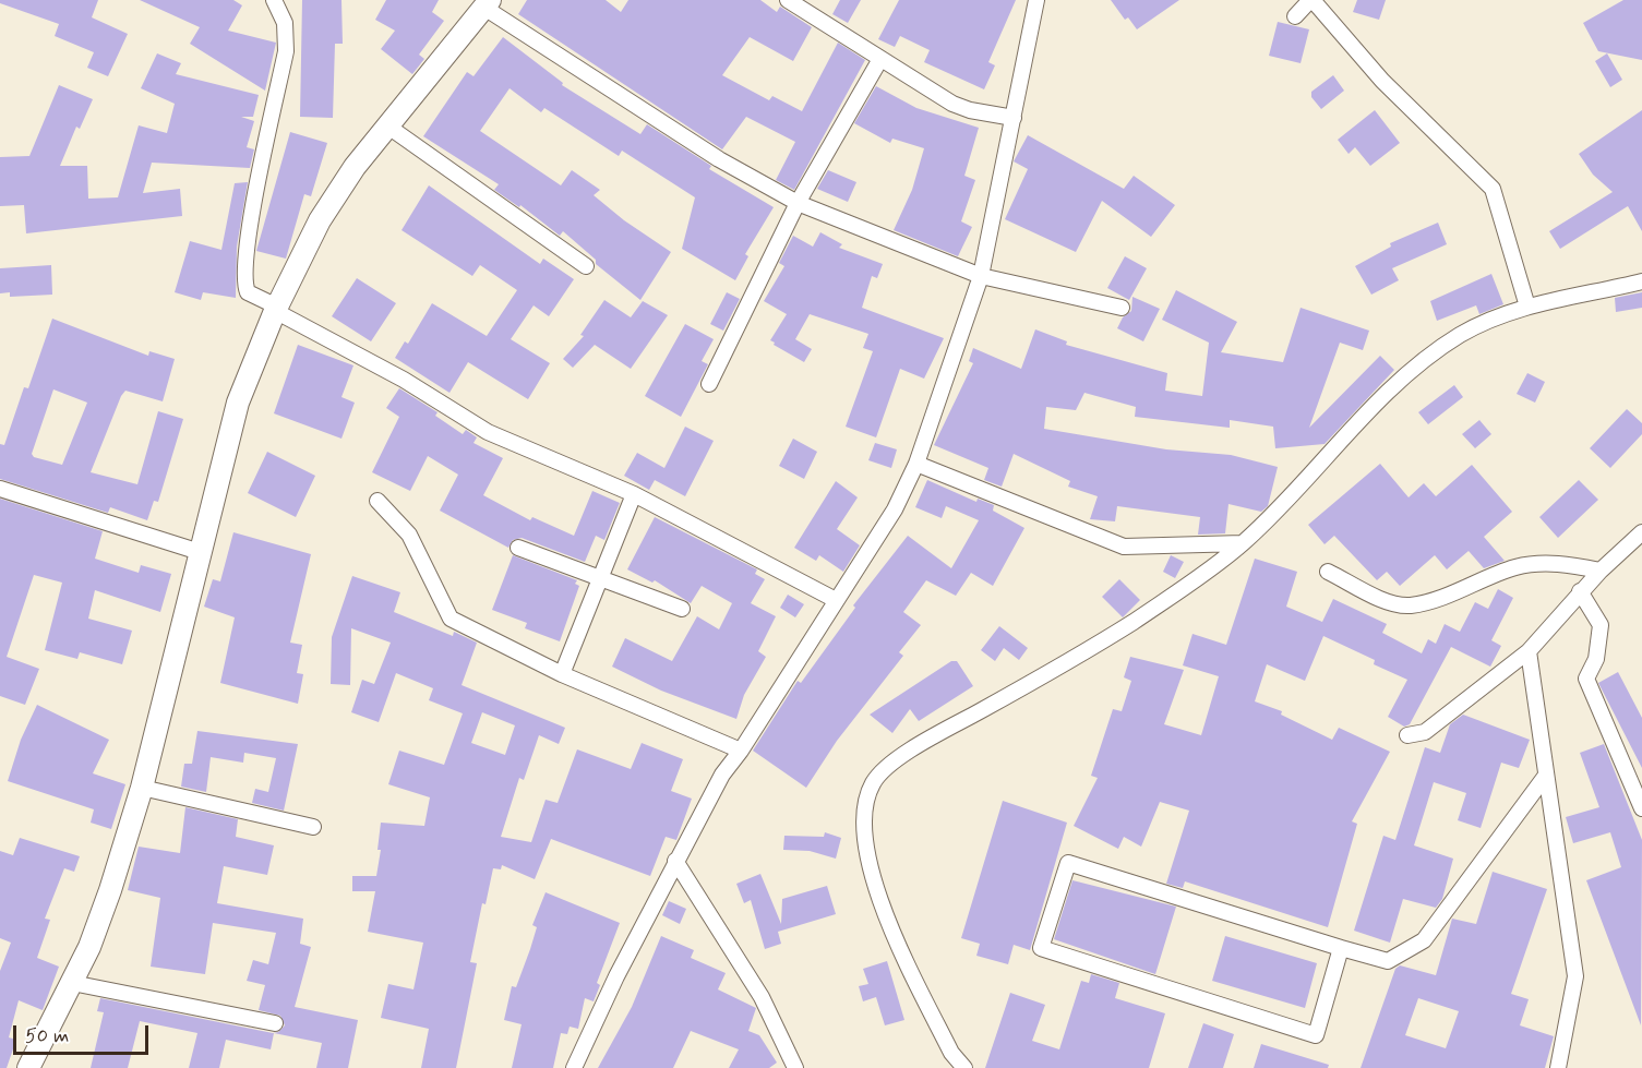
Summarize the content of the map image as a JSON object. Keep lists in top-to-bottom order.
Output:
{
  "scale_bar": "50 m"
}
